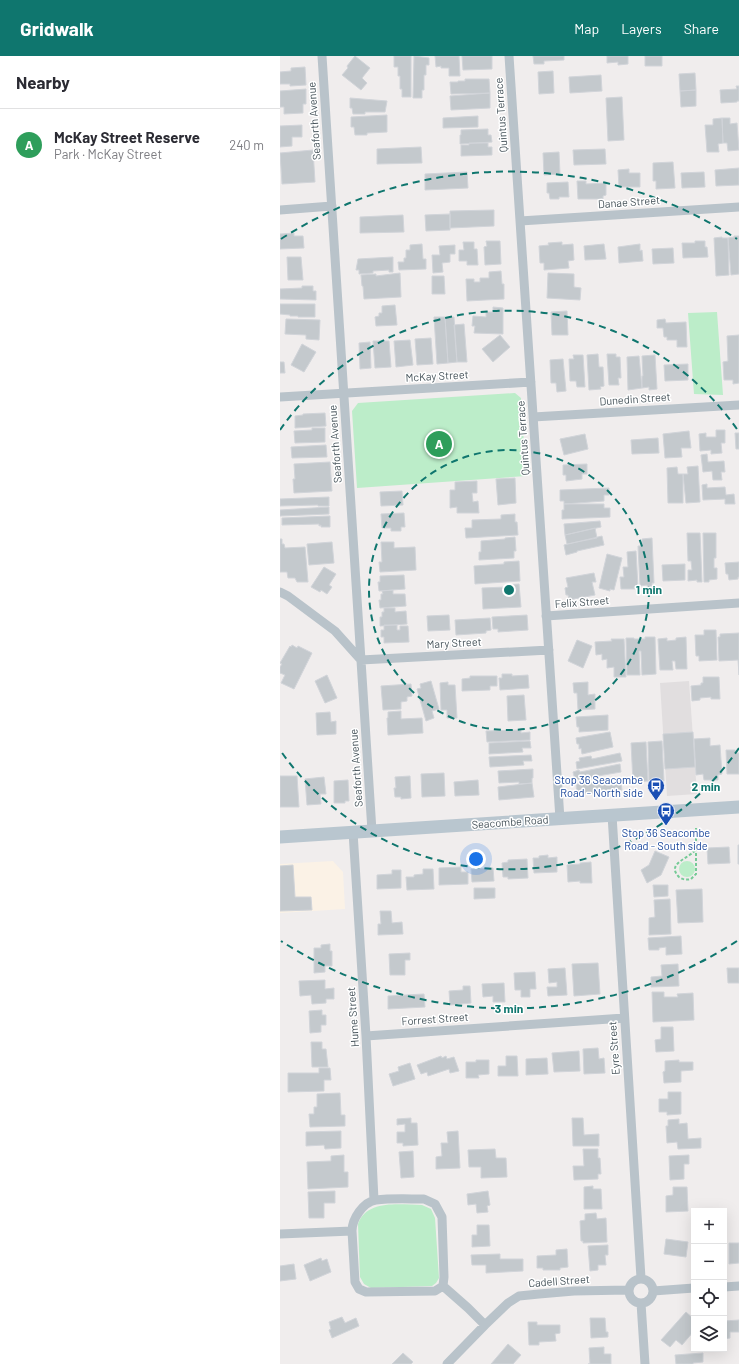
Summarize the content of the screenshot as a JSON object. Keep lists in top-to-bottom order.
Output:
{
  "streets": {
    "main road": ["Seacombe Road"],
    "street": [
      "Quintus Terrace",
      "Seaforth Avenue",
      "Danae Street",
      "McKay Street",
      "Dunedin Street",
      "Felix Street",
      "Mary Street",
      "Hume Street",
      "Forrest Street",
      "Eyre Street",
      "Cadell Street"
    ]
  },
  "crossings": [
    ["Quintus Terrace", "Danae Street"],
    ["Quintus Terrace", "McKay Street"],
    ["Quintus Terrace", "Dunedin Street"],
    ["Quintus Terrace", "Felix Street"],
    ["Quintus Terrace", "Mary Street"],
    ["Quintus Terrace", "Seacombe Road"],
    ["Seaforth Avenue", "McKay Street"],
    ["Seaforth Avenue", "Mary Street"],
    ["Seaforth Avenue", "Seacombe Road"],
    ["Seacombe Road", "Hume Street"],
    ["Seacombe Road", "Eyre Street"],
    ["Hume Street", "Forrest Street"],
    ["Forrest Street", "Eyre Street"],
    ["Eyre Street", "Cadell Street"]
  ],
  "places": {
    "bus stop": ["Stop 36 Seacombe Road - North side", "Stop 36 Seacombe Road - South side"]
  },
  "page": {
    "header": "Gridwalk",
    "nav": ["Map", "Layers", "Share"],
    "heading": "Nearby",
    "list": [
      {
        "mark": "A",
        "name": "McKay Street Reserve",
        "note": "Park · McKay Street",
        "value": "240 m"
      }
    ],
    "pins": "A",
    "map_buttons": ["+", "−"]
  },
  "rings": ["1 min", "2 min", "3 min"]
}
